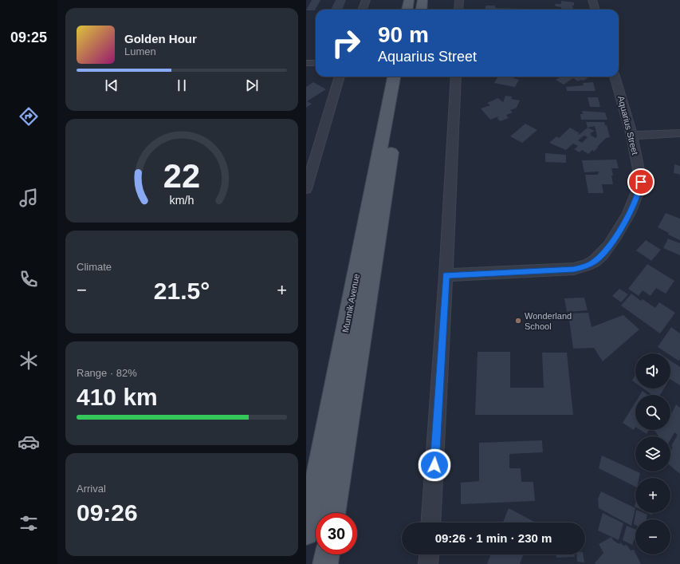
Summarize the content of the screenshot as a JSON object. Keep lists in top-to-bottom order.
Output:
{
  "streets": {
    "main road": ["Munnik Avenue"],
    "street": ["Aquarius Street"]
  },
  "places": ["Wonderland School"],
  "page": {
    "tabs": "09:25",
    "turn": ["90 m", "Aquarius Street"],
    "song": ["Golden Hour", "Lumen"],
    "tile": [
      "Climate",
      ["Range · 82%", "410 km"],
      ["Arrival", "09:26"]
    ],
    "heat": ["−", "21.5°", "+"],
    "map_buttons": ["+", "−"],
    "limit": "30",
    "trip": "09:26 · 1 min · 230 m",
    "gauge": ["22", "km/h"]
  }
}
